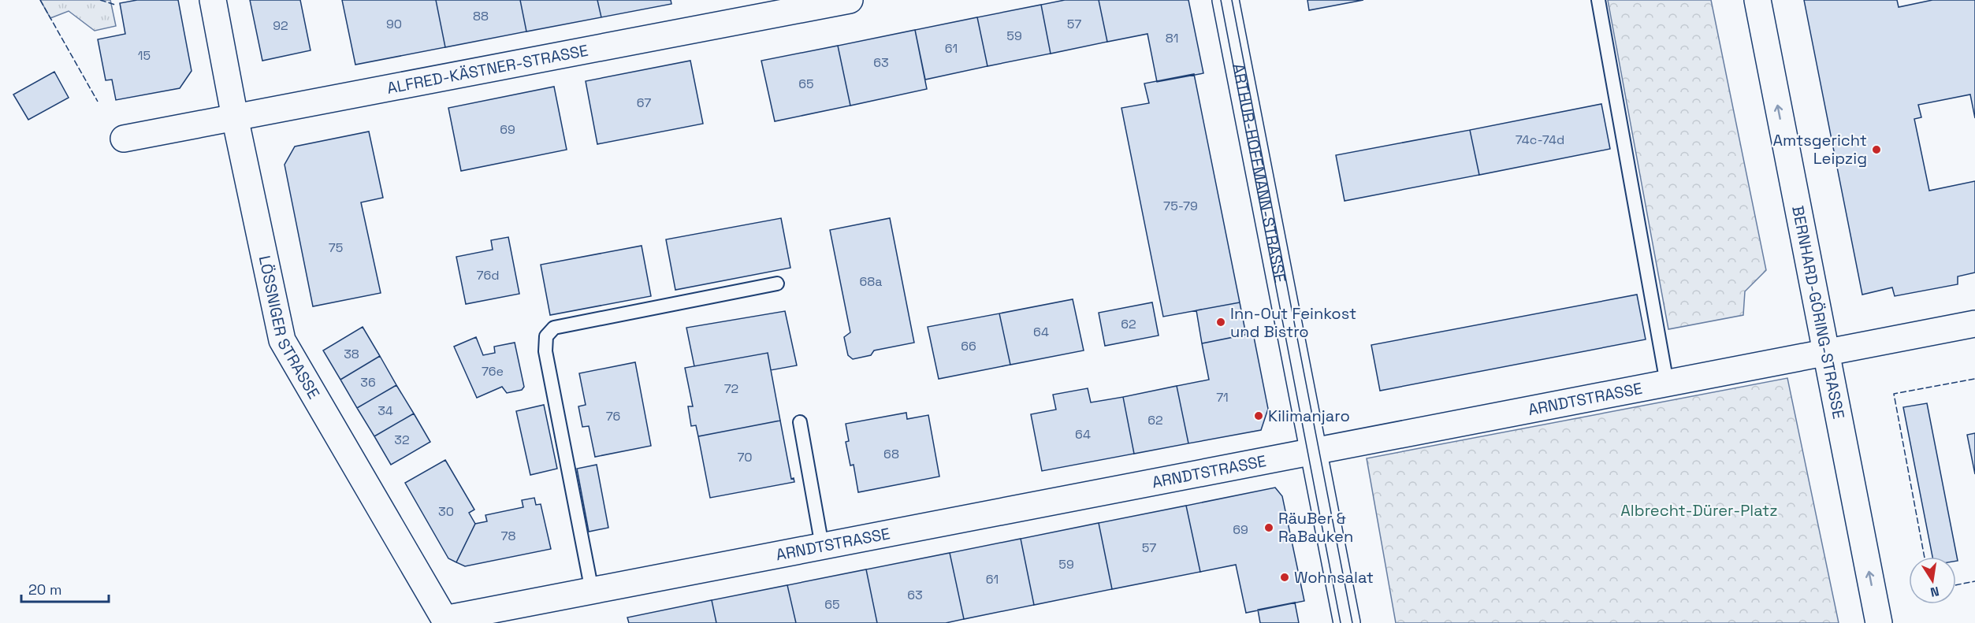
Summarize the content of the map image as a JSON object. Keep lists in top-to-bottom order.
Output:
{
  "streets": {
    "street": [
      "ALFRED-KÄSTNER-STRASSE",
      "ARTHUR-HOFFMANN-STRASSE",
      "BERNHARD-GÖRING-STRASSE",
      "LÖSSNIGER STRASSE",
      "ARNDTSTRASSE"
    ]
  },
  "crossings": [
    ["ALFRED-KÄSTNER-STRASSE", "LÖSSNIGER STRASSE"],
    ["ARTHUR-HOFFMANN-STRASSE", "ARNDTSTRASSE"],
    ["BERNHARD-GÖRING-STRASSE", "ARNDTSTRASSE"],
    ["LÖSSNIGER STRASSE", "ARNDTSTRASSE"]
  ],
  "one_way": ["BERNHARD-GÖRING-STRASSE"],
  "parks": ["Albrecht-Dürer-Platz"],
  "places": [
    "Amtsgericht Leipzig",
    "Inn-Out Feinkost und Bistro",
    "Kilimanjaro",
    "RäuBer & RaBauken",
    "Wohnsalat"
  ],
  "house_numbers": [
    "88",
    "90",
    "57",
    "92",
    "59",
    "81",
    "61",
    "15",
    "63",
    "65",
    "67",
    "69",
    "74c-74d",
    "75-79",
    "75",
    "76d",
    "68a",
    "62",
    "64",
    "66",
    "38",
    "76e",
    "36",
    "72",
    "71",
    "34",
    "76",
    "62",
    "64",
    "32",
    "68",
    "70",
    "30",
    "69",
    "78",
    "57",
    "59",
    "61",
    "63",
    "65"
  ],
  "scale_bar": "20 m",
  "north": "bottom"
}
